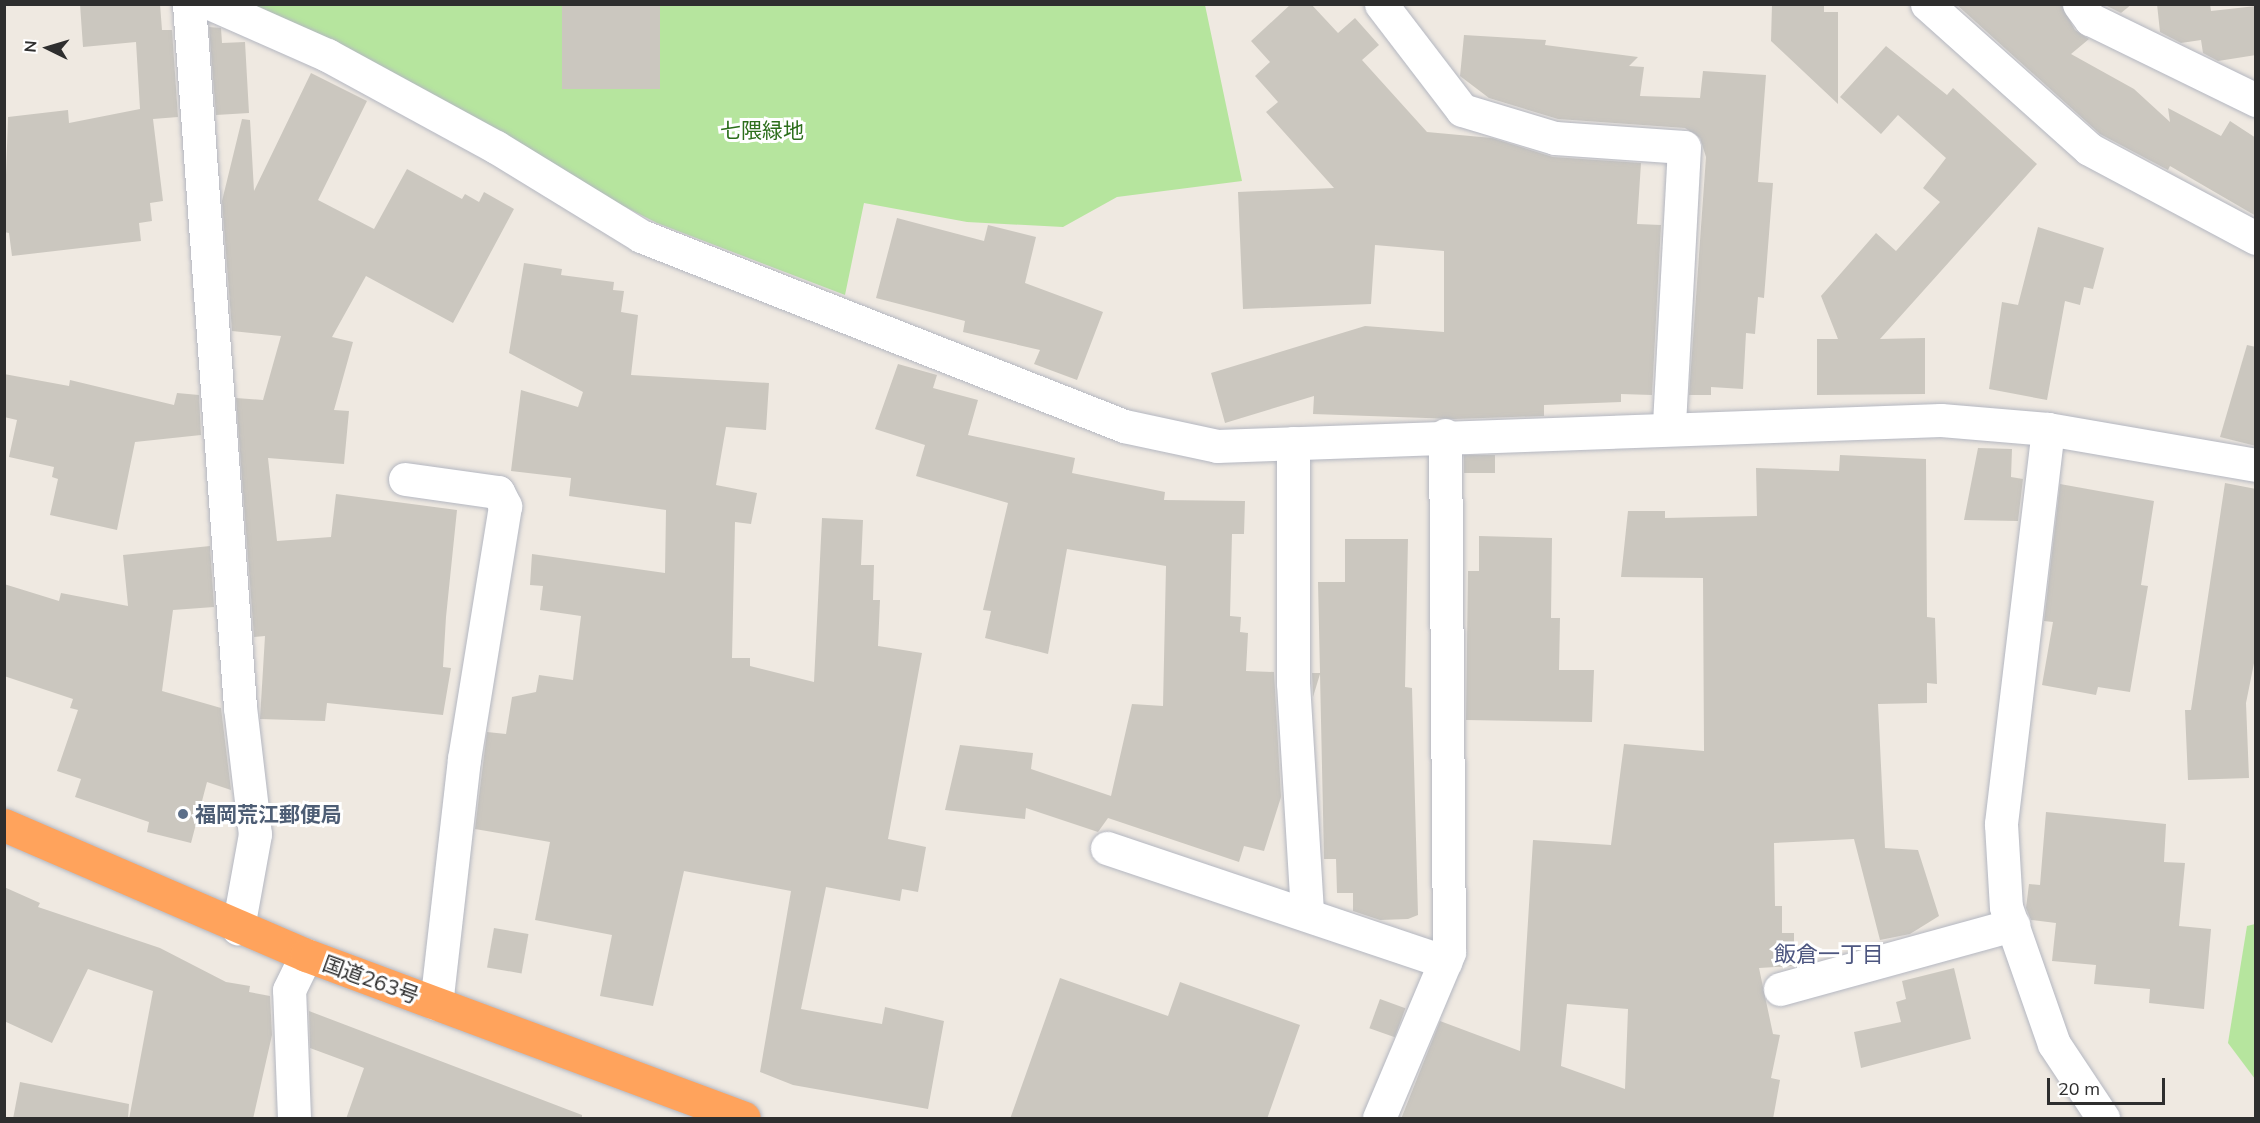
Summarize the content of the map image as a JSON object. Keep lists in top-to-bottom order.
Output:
{
  "streets": {
    "highway": ["国道263号"]
  },
  "districts": ["飯倉一丁目"],
  "parks": ["七隈緑地"],
  "places": ["福岡荒江郵便局"],
  "scale_bar": "20 m",
  "north": "left"
}
